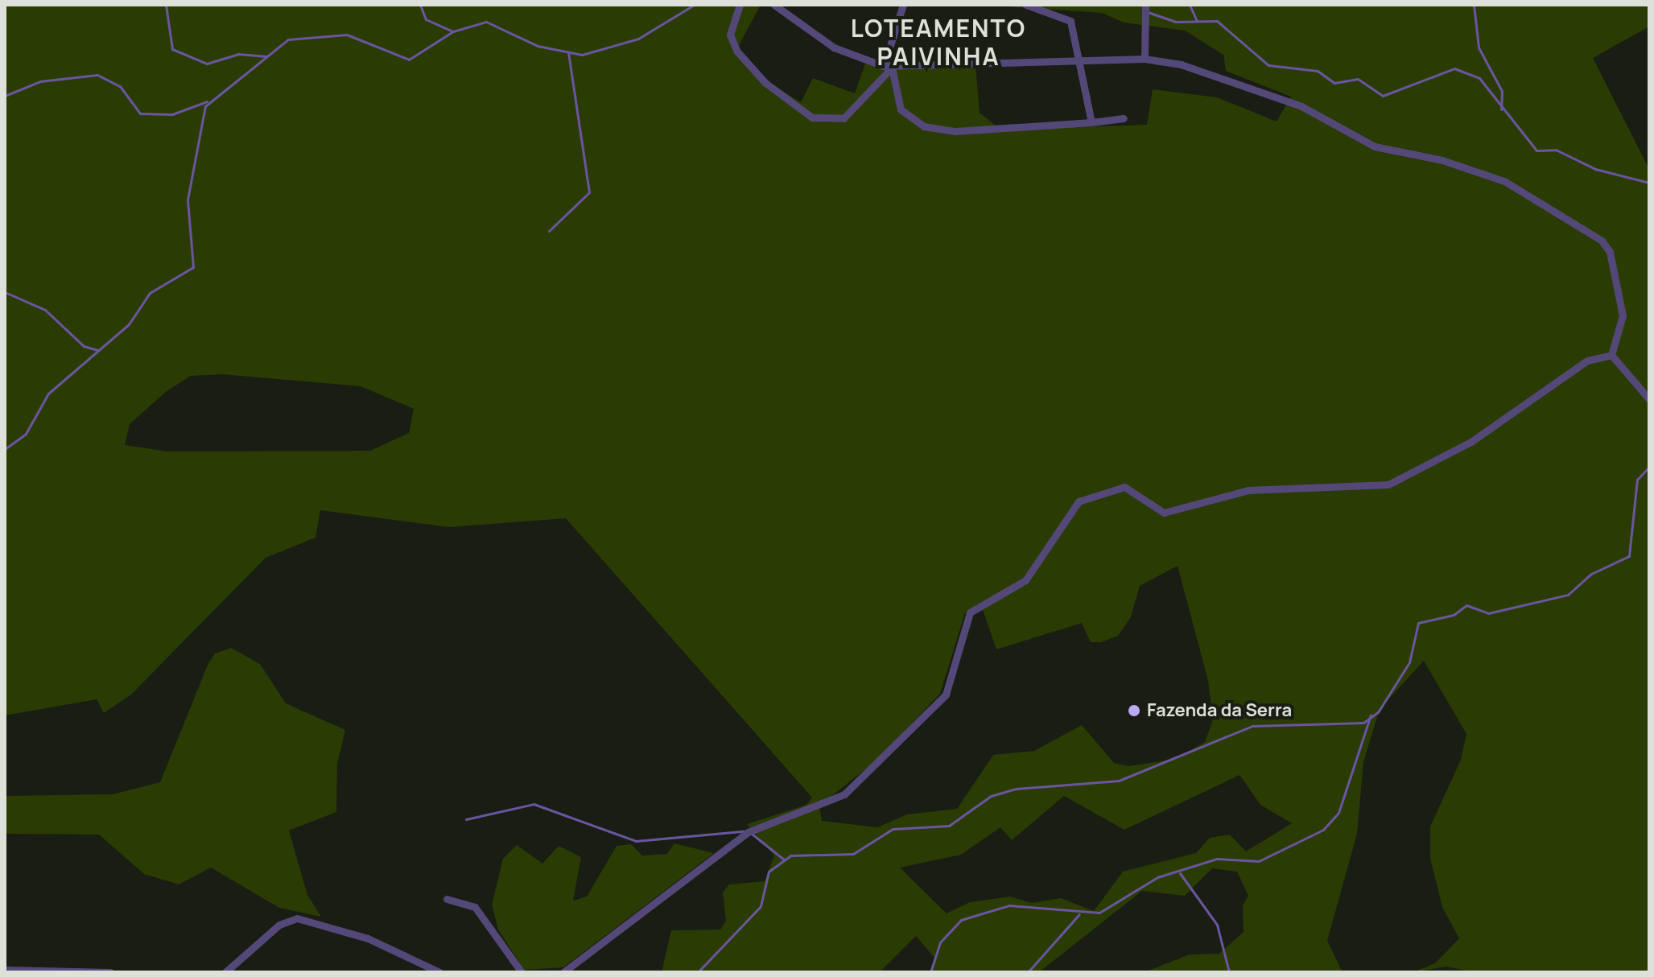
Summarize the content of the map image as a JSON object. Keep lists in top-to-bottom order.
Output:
{
  "districts": ["LOTEAMENTO PAIVINHA"],
  "places": ["Fazenda da Serra"]
}
